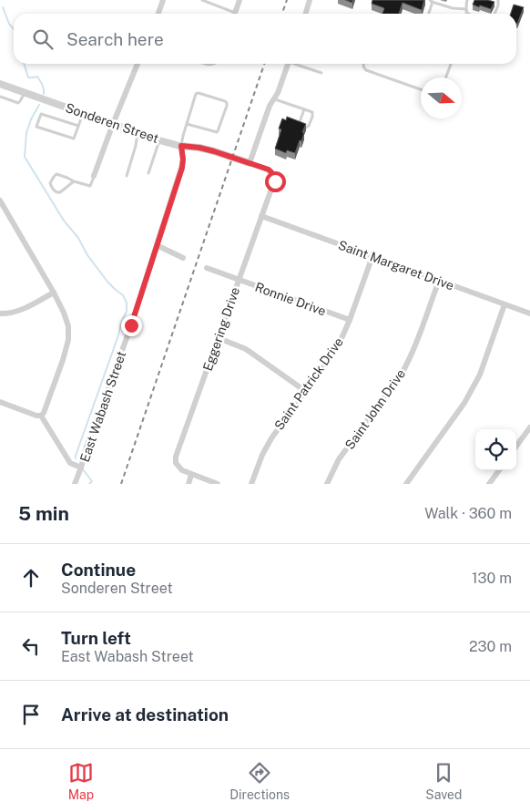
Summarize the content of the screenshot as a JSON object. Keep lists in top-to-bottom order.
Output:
{
  "streets": {
    "street": [
      "Sonderen Street",
      "Saint Margaret Drive",
      "Ronnie Drive",
      "Eggering Drive",
      "Saint Patrick Drive",
      "East Wabash Street",
      "Saint John Drive"
    ]
  },
  "crossings": [
    ["Sonderen Street", "Eggering Drive"],
    ["Sonderen Street", "East Wabash Street"],
    ["Saint Margaret Drive", "Eggering Drive"],
    ["Saint Margaret Drive", "Saint Patrick Drive"],
    ["Saint Margaret Drive", "Saint John Drive"],
    ["Ronnie Drive", "Eggering Drive"],
    ["Ronnie Drive", "Saint Patrick Drive"]
  ],
  "north": "right",
  "page": {
    "search": "Search here",
    "heading": ["5 min", "Walk · 360 m"],
    "list": [
      ["Continue", "Sonderen Street", "130 m"],
      ["Turn left", "East Wabash Street", "230 m"],
      "Arrive at destination"
    ],
    "nav": ["Map", "Directions", "Saved"]
  }
}
